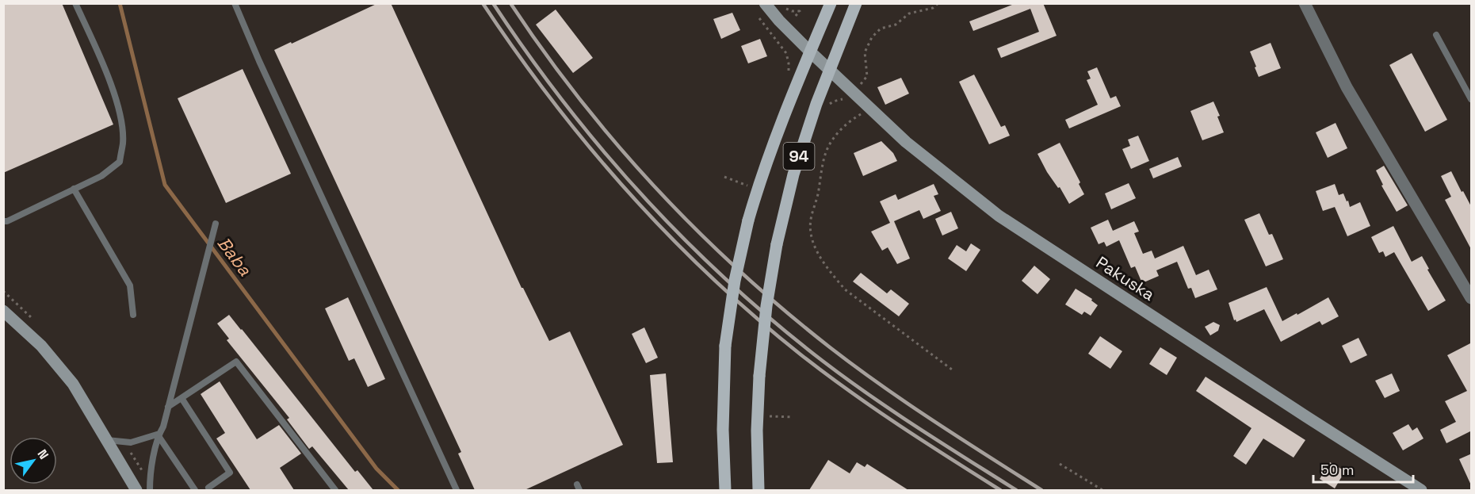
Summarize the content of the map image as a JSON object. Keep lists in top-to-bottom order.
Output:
{
  "streets": {
    "main road": ["94"],
    "street": ["Pakuska"]
  },
  "crossings": [
    ["94", "Pakuska"]
  ],
  "water": ["Baba"],
  "scale_bar": "50 m",
  "north": "top right"
}
